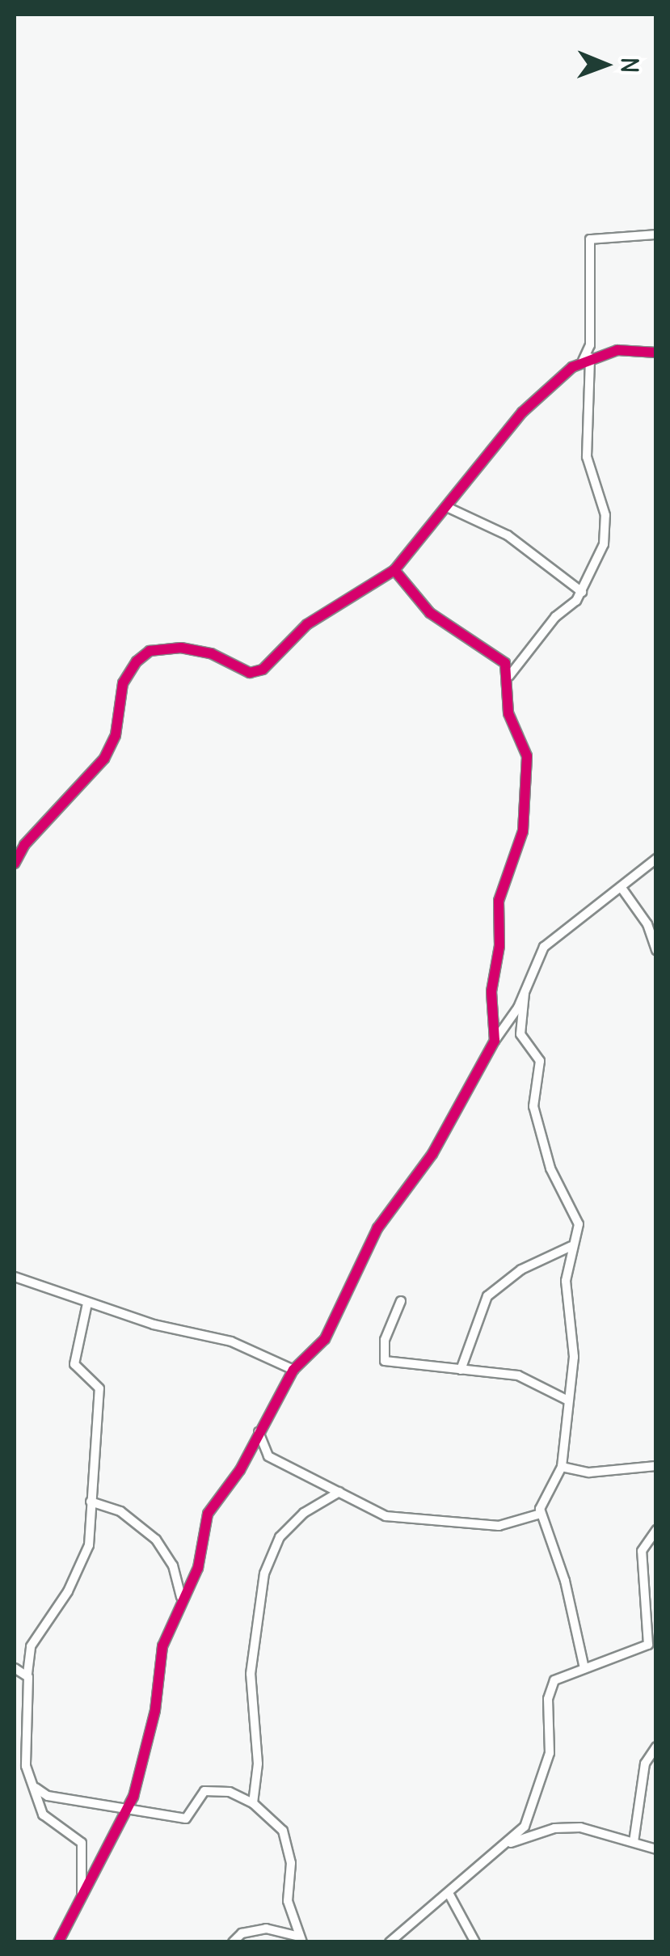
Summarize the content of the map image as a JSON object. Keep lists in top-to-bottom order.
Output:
{
  "north": "right"
}
